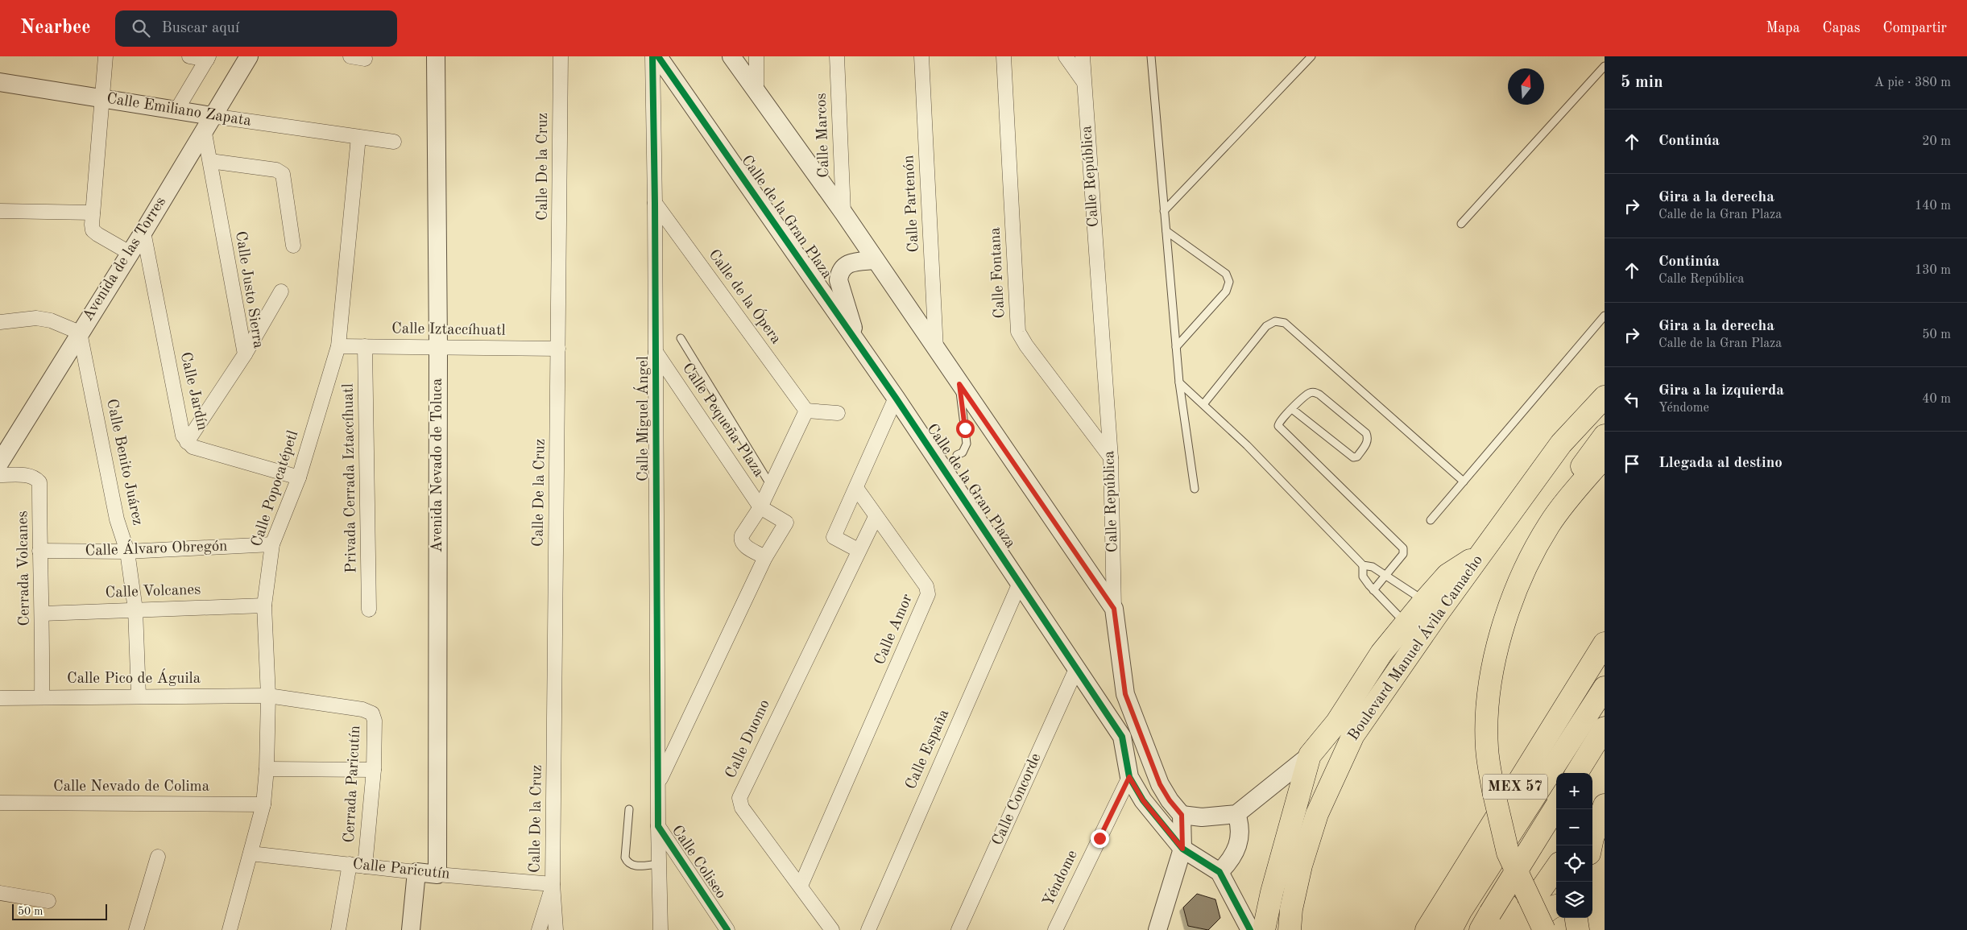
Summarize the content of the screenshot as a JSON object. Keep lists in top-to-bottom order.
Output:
{
  "streets": {
    "main road": ["Boulevard Manuel Ávila Camacho", "MEX 57"],
    "street": [
      "Calle Emiliano Zapata",
      "Calle Marcos",
      "Calle De la Cruz",
      "Calle República",
      "Calle Partenón",
      "Calle de la Gran Plaza",
      "Avenida de las Torres",
      "Calle Fontana",
      "Calle Justo Sierra",
      "Calle de la Ópera",
      "Calle Iztaccíhuatl",
      "Calle Jardín",
      "Calle Miguel Ángel",
      "Calle Pequeña Plaza",
      "Calle Benito Juárez",
      "Avenida Nevado de Toluca",
      "Privada Cerrada Iztaccíhuatl",
      "Calle Popocatépetl",
      "Calle Álvaro Obregón",
      "Cerrada Volcanes",
      "Calle Volcanes",
      "Calle Amor",
      "Calle Pico de Águila",
      "Calle Duomo",
      "Calle España",
      "Cerrada Paricutín",
      "Calle Nevado de Colima",
      "Calle Concorde",
      "Calle Coliseo",
      "Calle Paricutín",
      "Yéndome"
    ]
  },
  "crossings": [
    ["Calle Emiliano Zapata", "Avenida de las Torres"],
    ["Calle Emiliano Zapata", "Calle Justo Sierra"],
    ["Calle Emiliano Zapata", "Calle Popocatépetl"],
    ["Calle De la Cruz", "Calle Iztaccíhuatl"],
    ["Calle De la Cruz", "Calle Paricutín"],
    ["Calle República", "Calle Fontana"],
    ["Calle de la Gran Plaza", "Calle España"],
    ["Calle de la Gran Plaza", "Calle Concorde"],
    ["Calle de la Gran Plaza", "Yéndome"],
    ["Avenida de las Torres", "Calle Justo Sierra"],
    ["Avenida de las Torres", "Calle Jardín"],
    ["Avenida de las Torres", "Calle Benito Juárez"],
    ["Calle Justo Sierra", "Calle Jardín"],
    ["Calle de la Ópera", "Calle Miguel Ángel"],
    ["Calle Iztaccíhuatl", "Avenida Nevado de Toluca"],
    ["Calle Iztaccíhuatl", "Privada Cerrada Iztaccíhuatl"],
    ["Calle Iztaccíhuatl", "Calle Popocatépetl"],
    ["Calle Jardín", "Calle Popocatépetl"],
    ["Calle Miguel Ángel", "Calle Pequeña Plaza"],
    ["Calle Miguel Ángel", "Calle Coliseo"],
    ["Calle Pequeña Plaza", "Calle Coliseo"],
    ["Calle Benito Juárez", "Calle Álvaro Obregón"],
    ["Calle Benito Juárez", "Calle Volcanes"],
    ["Calle Benito Juárez", "Calle Pico de Águila"],
    ["Avenida Nevado de Toluca", "Calle Paricutín"],
    ["Calle Popocatépetl", "Calle Álvaro Obregón"],
    ["Calle Popocatépetl", "Calle Volcanes"],
    ["Calle Popocatépetl", "Calle Pico de Águila"],
    ["Calle Popocatépetl", "Cerrada Paricutín"],
    ["Calle Popocatépetl", "Calle Nevado de Colima"],
    ["Calle Popocatépetl", "Calle Paricutín"],
    ["Calle Álvaro Obregón", "Cerrada Volcanes"],
    ["Cerrada Volcanes", "Calle Volcanes"],
    ["Cerrada Volcanes", "Calle Pico de Águila"],
    ["Calle Amor", "Calle Duomo"],
    ["Calle Pico de Águila", "Cerrada Paricutín"],
    ["Cerrada Paricutín", "Calle Paricutín"]
  ],
  "scale_bar": "50 m",
  "north": "top",
  "page": {
    "header": "Nearbee",
    "search": "Buscar aquí",
    "nav": ["Mapa", "Capas", "Compartir"],
    "heading": ["5 min", "A pie · 380 m"],
    "list": [
      ["Continúa", "20 m"],
      ["Gira a la derecha", "Calle de la Gran Plaza", "140 m"],
      ["Continúa", "Calle República", "130 m"],
      ["Gira a la derecha", "Calle de la Gran Plaza", "50 m"],
      ["Gira a la izquierda", "Yéndome", "40 m"],
      "Llegada al destino"
    ],
    "map_buttons": ["+", "−"],
    "scale": "50 m"
  }
}
